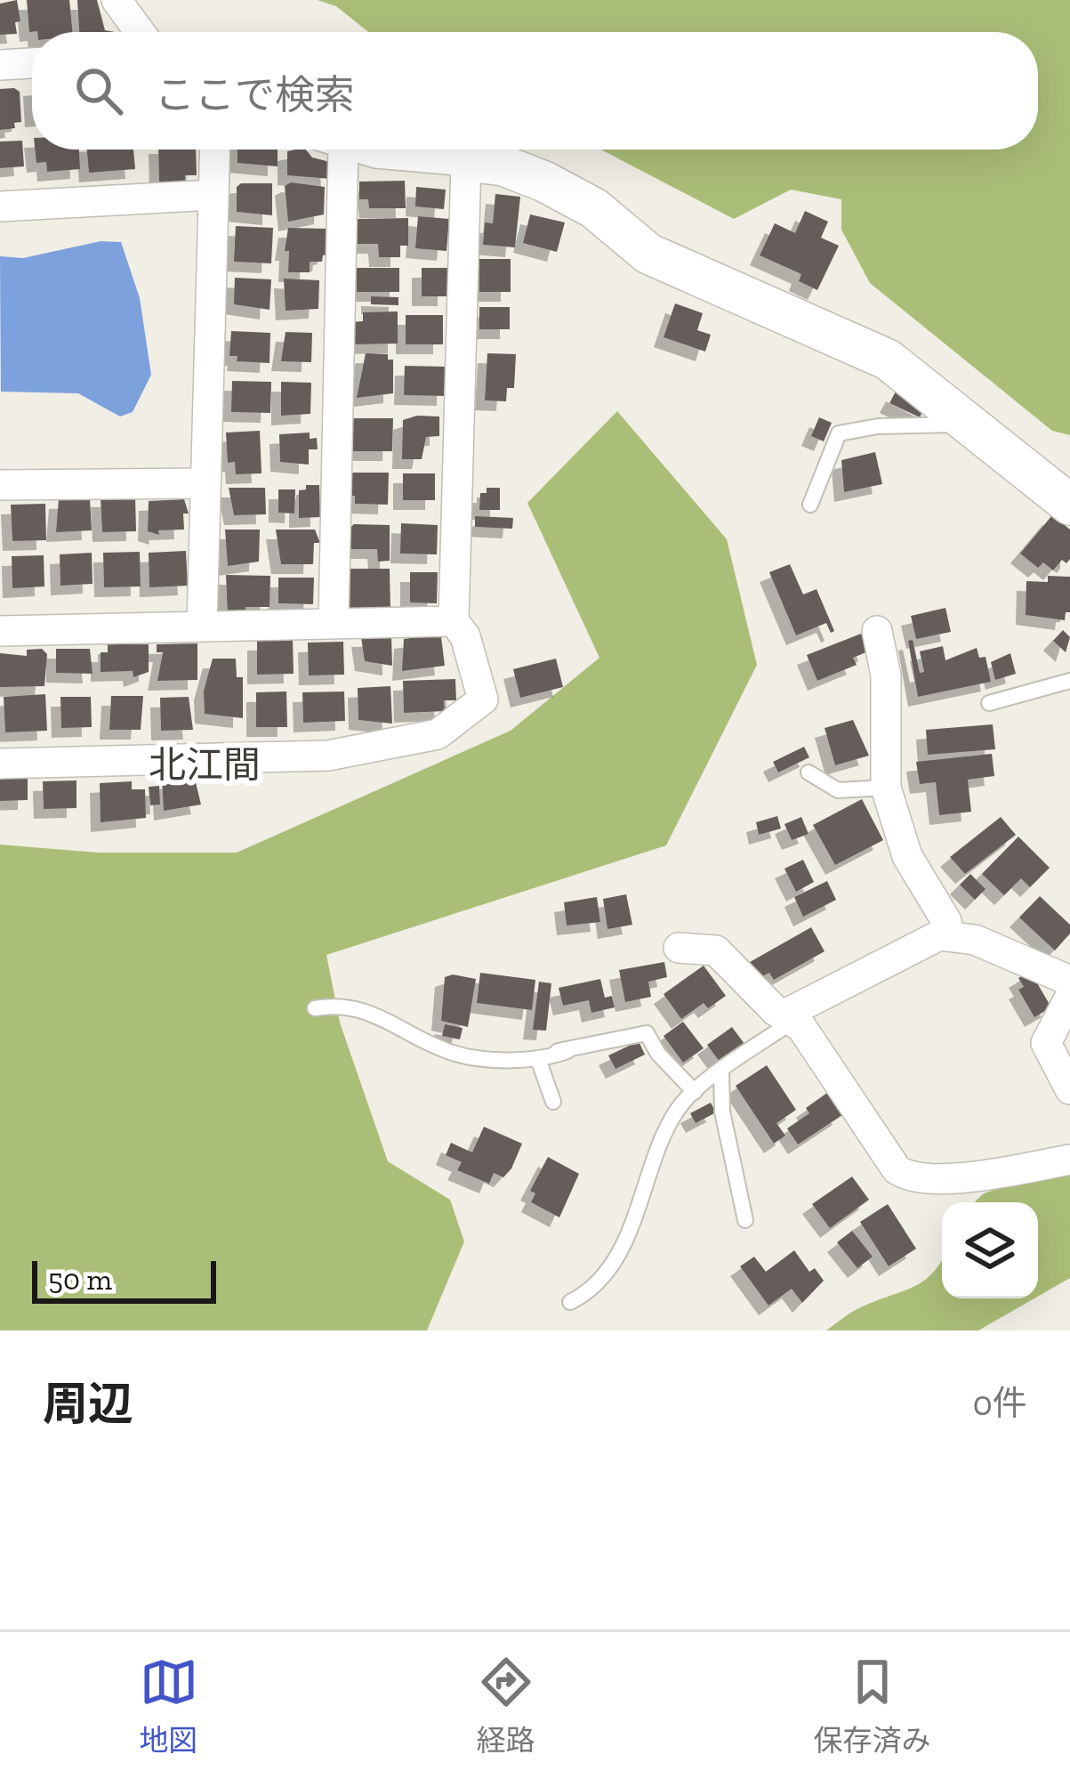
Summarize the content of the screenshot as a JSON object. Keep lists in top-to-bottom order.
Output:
{
  "districts": ["北江間"],
  "scale_bar": "50 m",
  "page": {
    "search": "ここで検索",
    "scale": "50 m",
    "heading": ["周辺", "0件"],
    "nav": ["地図", "経路", "保存済み"]
  }
}
